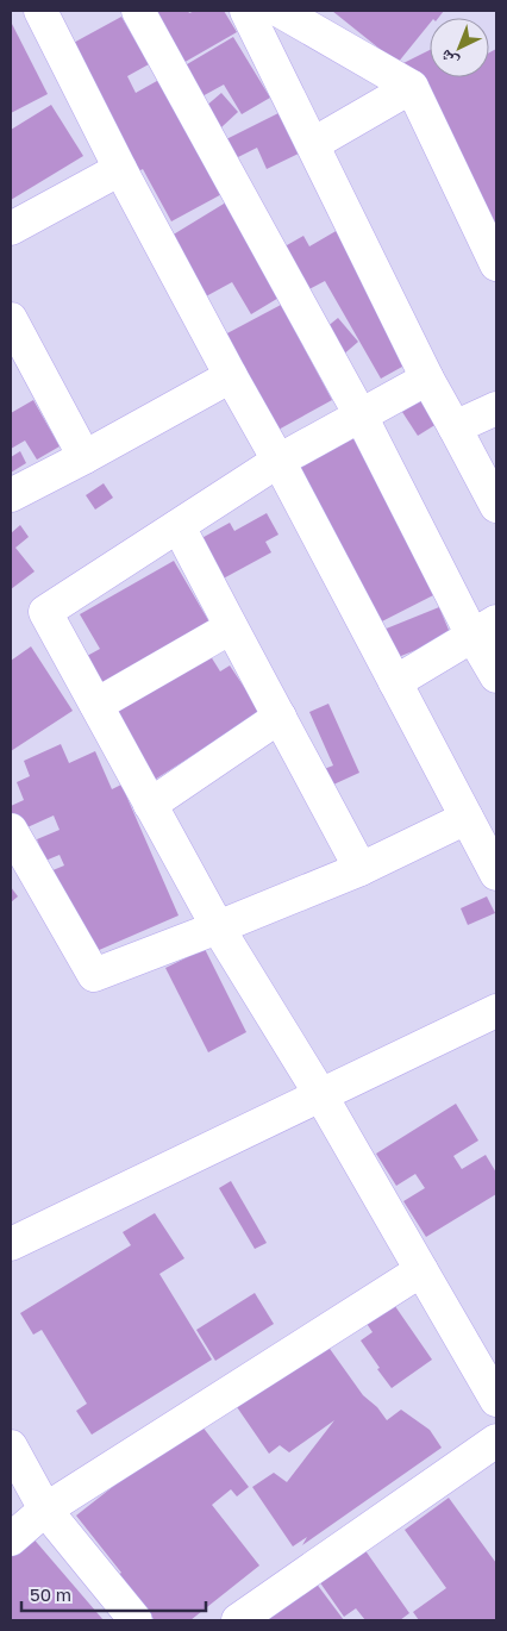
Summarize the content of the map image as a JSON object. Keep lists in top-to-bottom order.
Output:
{
  "scale_bar": "50 m",
  "north": "bottom left"
}
